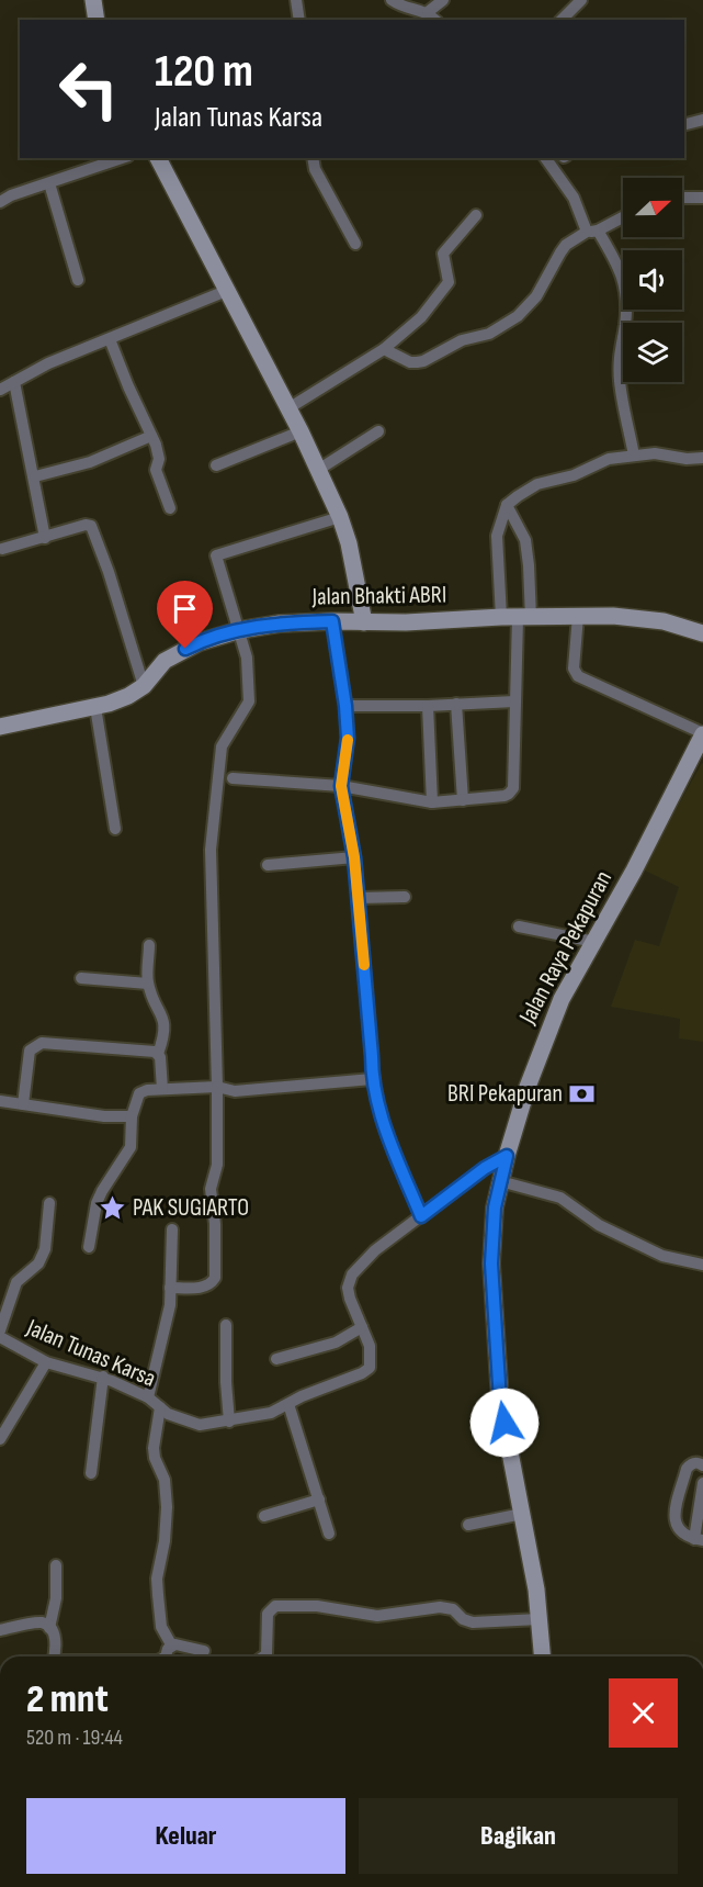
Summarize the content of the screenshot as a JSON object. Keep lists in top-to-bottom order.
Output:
{
  "streets": {
    "street": ["Jalan Bhakti ABRI", "Jalan Raya Pekapuran", "Jalan Tunas Karsa"]
  },
  "crossings": [
    ["Jalan Raya Pekapuran", "Jalan Tunas Karsa"]
  ],
  "places": {
    "bank": ["BRI Pekapuran"],
    "place": ["PAK SUGIARTO"]
  },
  "north": "right",
  "page": {
    "turn": ["120 m", "Jalan Tunas Karsa"],
    "heading": ["2 mnt", "520 m · 19:44"],
    "buttons": ["Keluar", "Bagikan"]
  }
}
